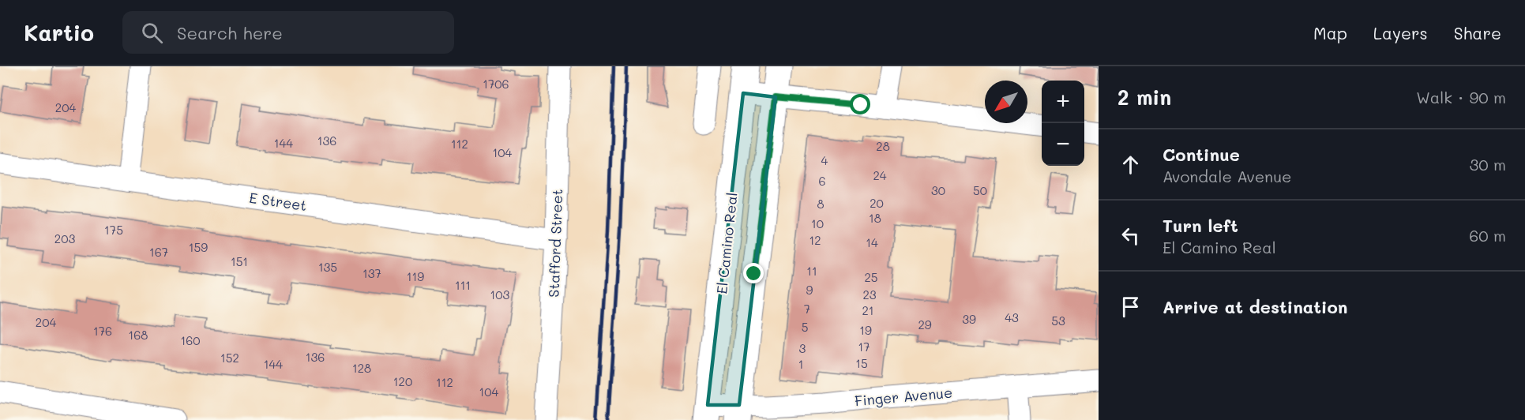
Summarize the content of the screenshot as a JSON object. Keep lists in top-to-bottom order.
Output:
{
  "streets": {
    "main road": ["El Camino Real"],
    "street": ["E Street", "Stafford Street", "Finger Avenue"]
  },
  "crossings": [
    ["E Street", "Stafford Street"],
    ["El Camino Real", "Finger Avenue"]
  ],
  "house_numbers": [
    "1706",
    "204",
    "136",
    "144",
    "112",
    "28",
    "104",
    "4",
    "24",
    "6",
    "30",
    "50",
    "20",
    "8",
    "18",
    "10",
    "175",
    "203",
    "12",
    "14",
    "159",
    "167",
    "151",
    "135",
    "11",
    "137",
    "119",
    "25",
    "111",
    "9",
    "103",
    "23",
    "7",
    "21",
    "43",
    "39",
    "53",
    "204",
    "29",
    "5",
    "19",
    "176",
    "168",
    "160",
    "17",
    "3",
    "136",
    "152",
    "15",
    "144",
    "1",
    "128",
    "120",
    "112",
    "104"
  ],
  "north": "bottom left",
  "page": {
    "header": "Kartio",
    "search": "Search here",
    "nav": ["Map", "Layers", "Share"],
    "heading": ["2 min", "Walk · 90 m"],
    "map_buttons": ["+", "−"],
    "list": [
      ["Continue", "Avondale Avenue", "30 m"],
      ["Turn left", "El Camino Real", "60 m"],
      "Arrive at destination"
    ]
  }
}
